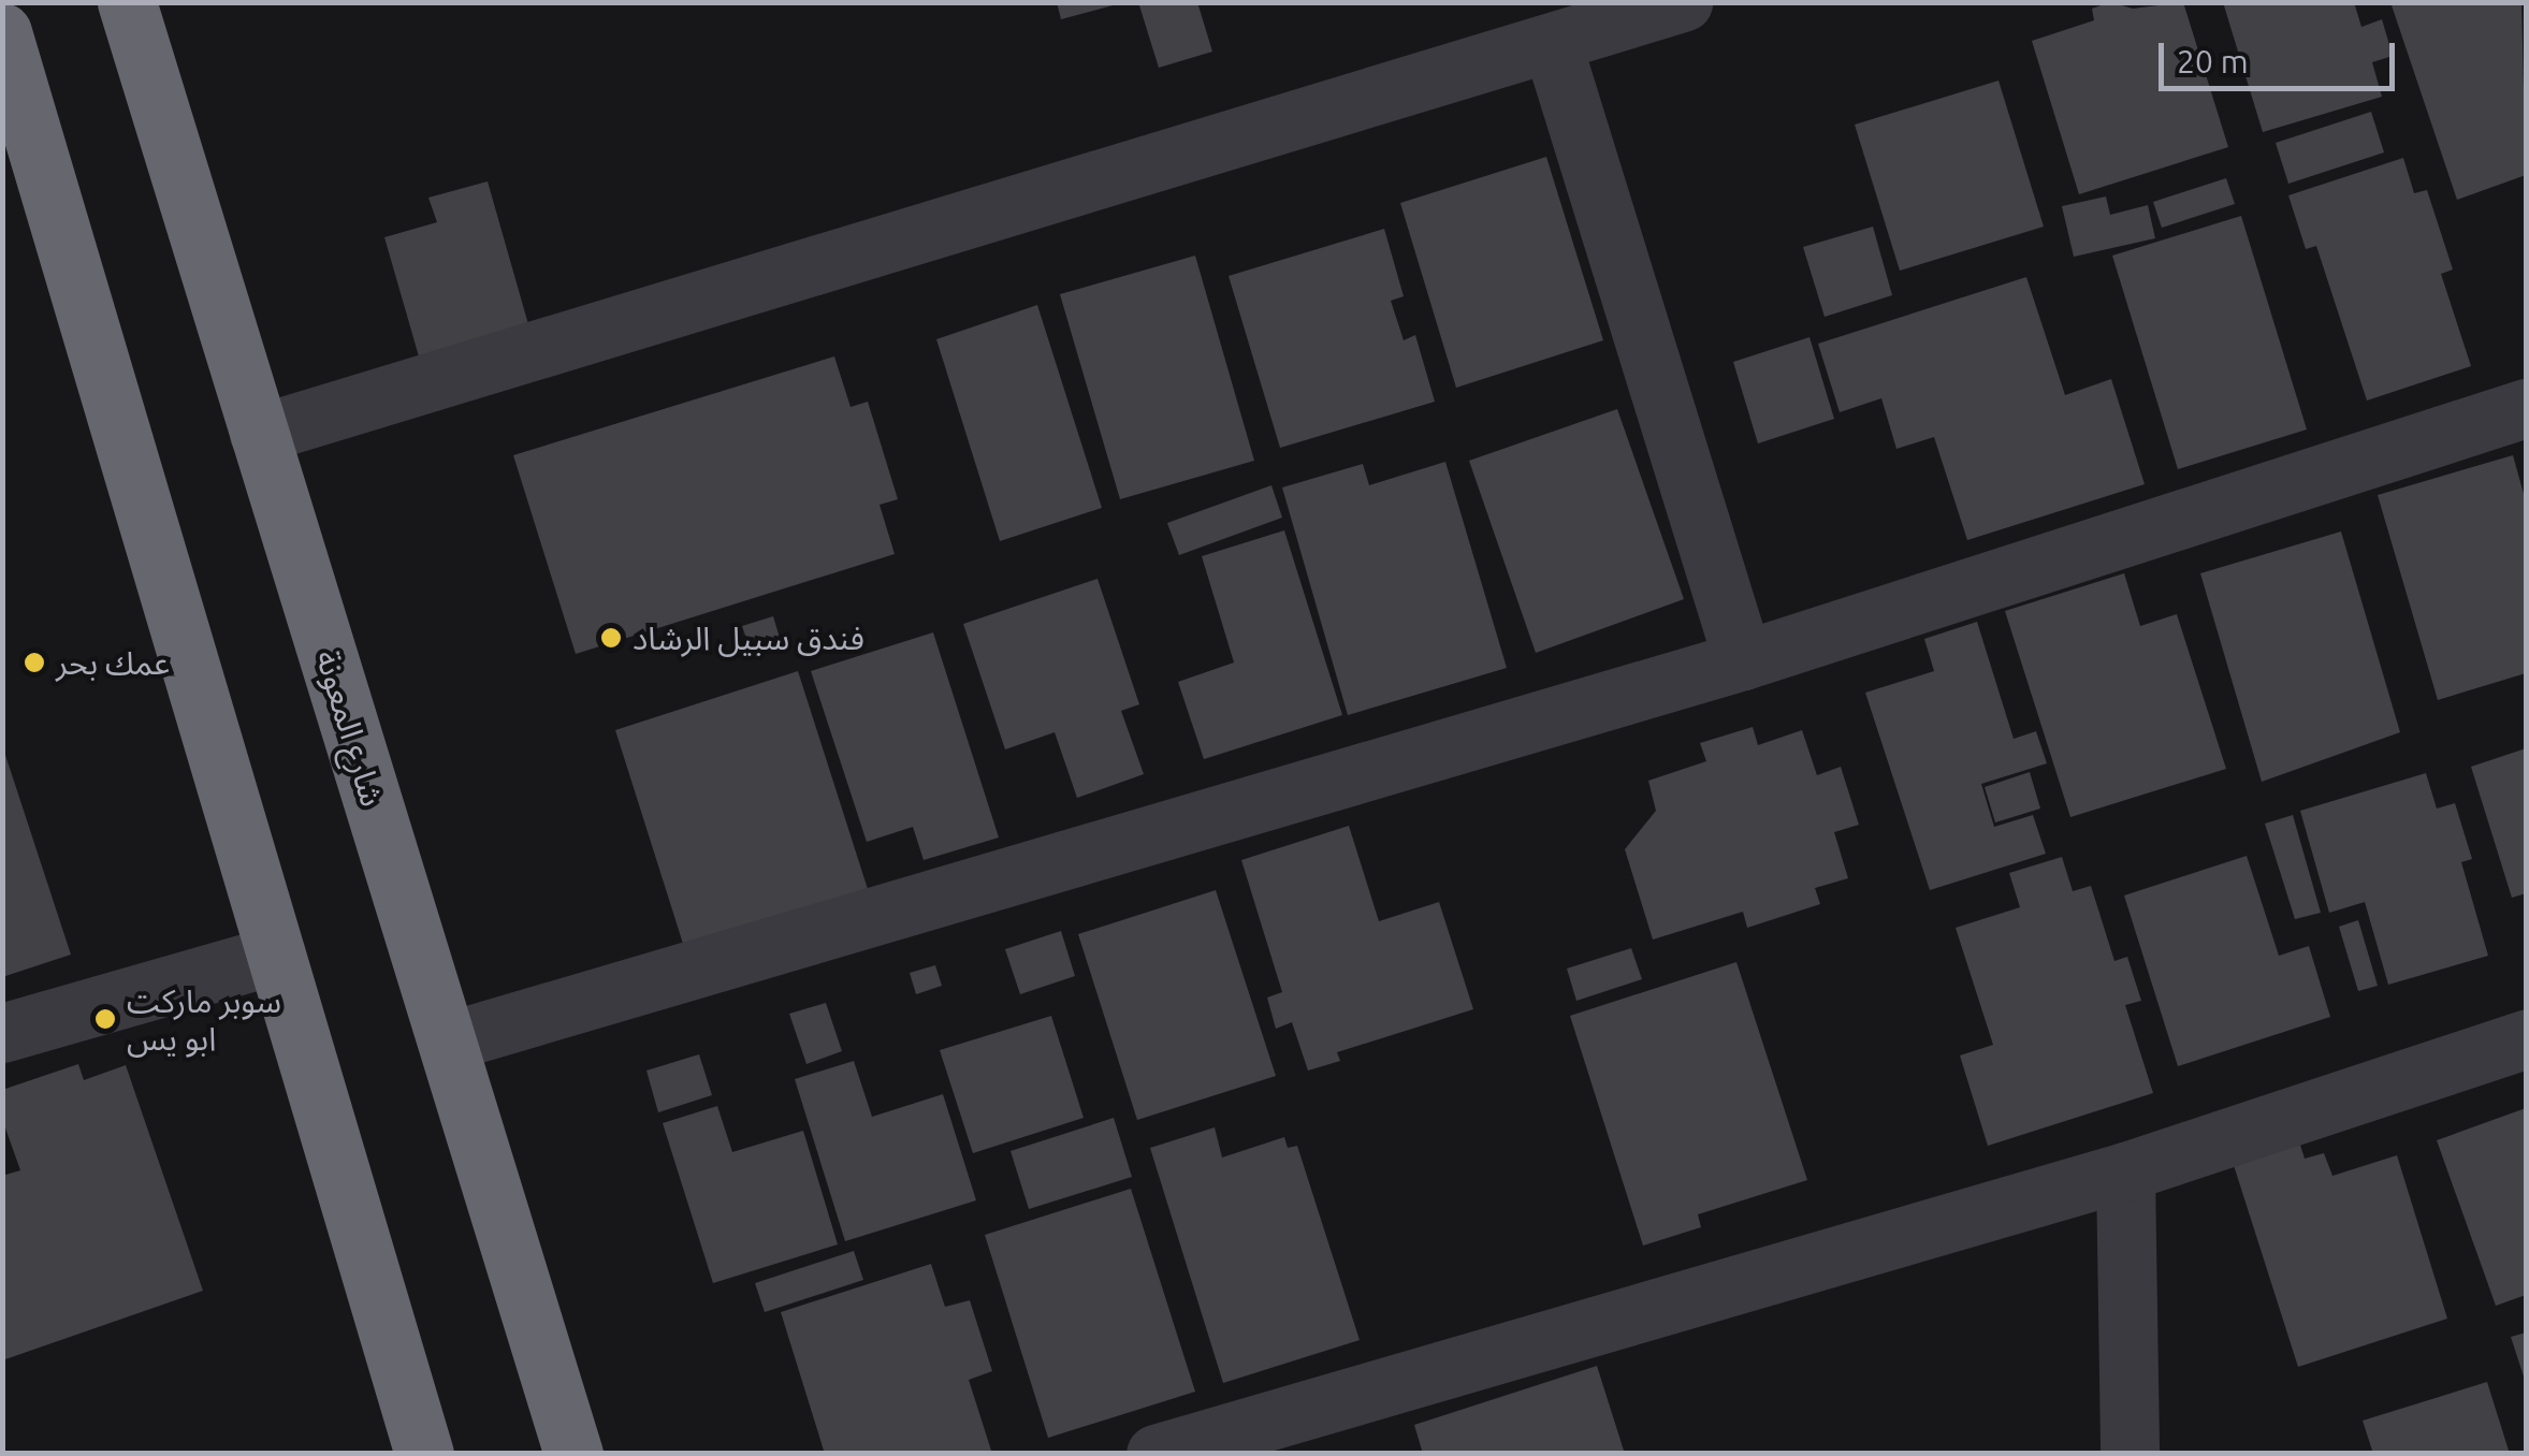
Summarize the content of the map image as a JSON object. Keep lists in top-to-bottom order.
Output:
{
  "streets": {
    "highway": ["شارع المعونة"]
  },
  "places": ["فندق سبيل الرشاد", "عمك بحر", "سوبر ماركت ابو يس"],
  "scale_bar": "20 m"
}
